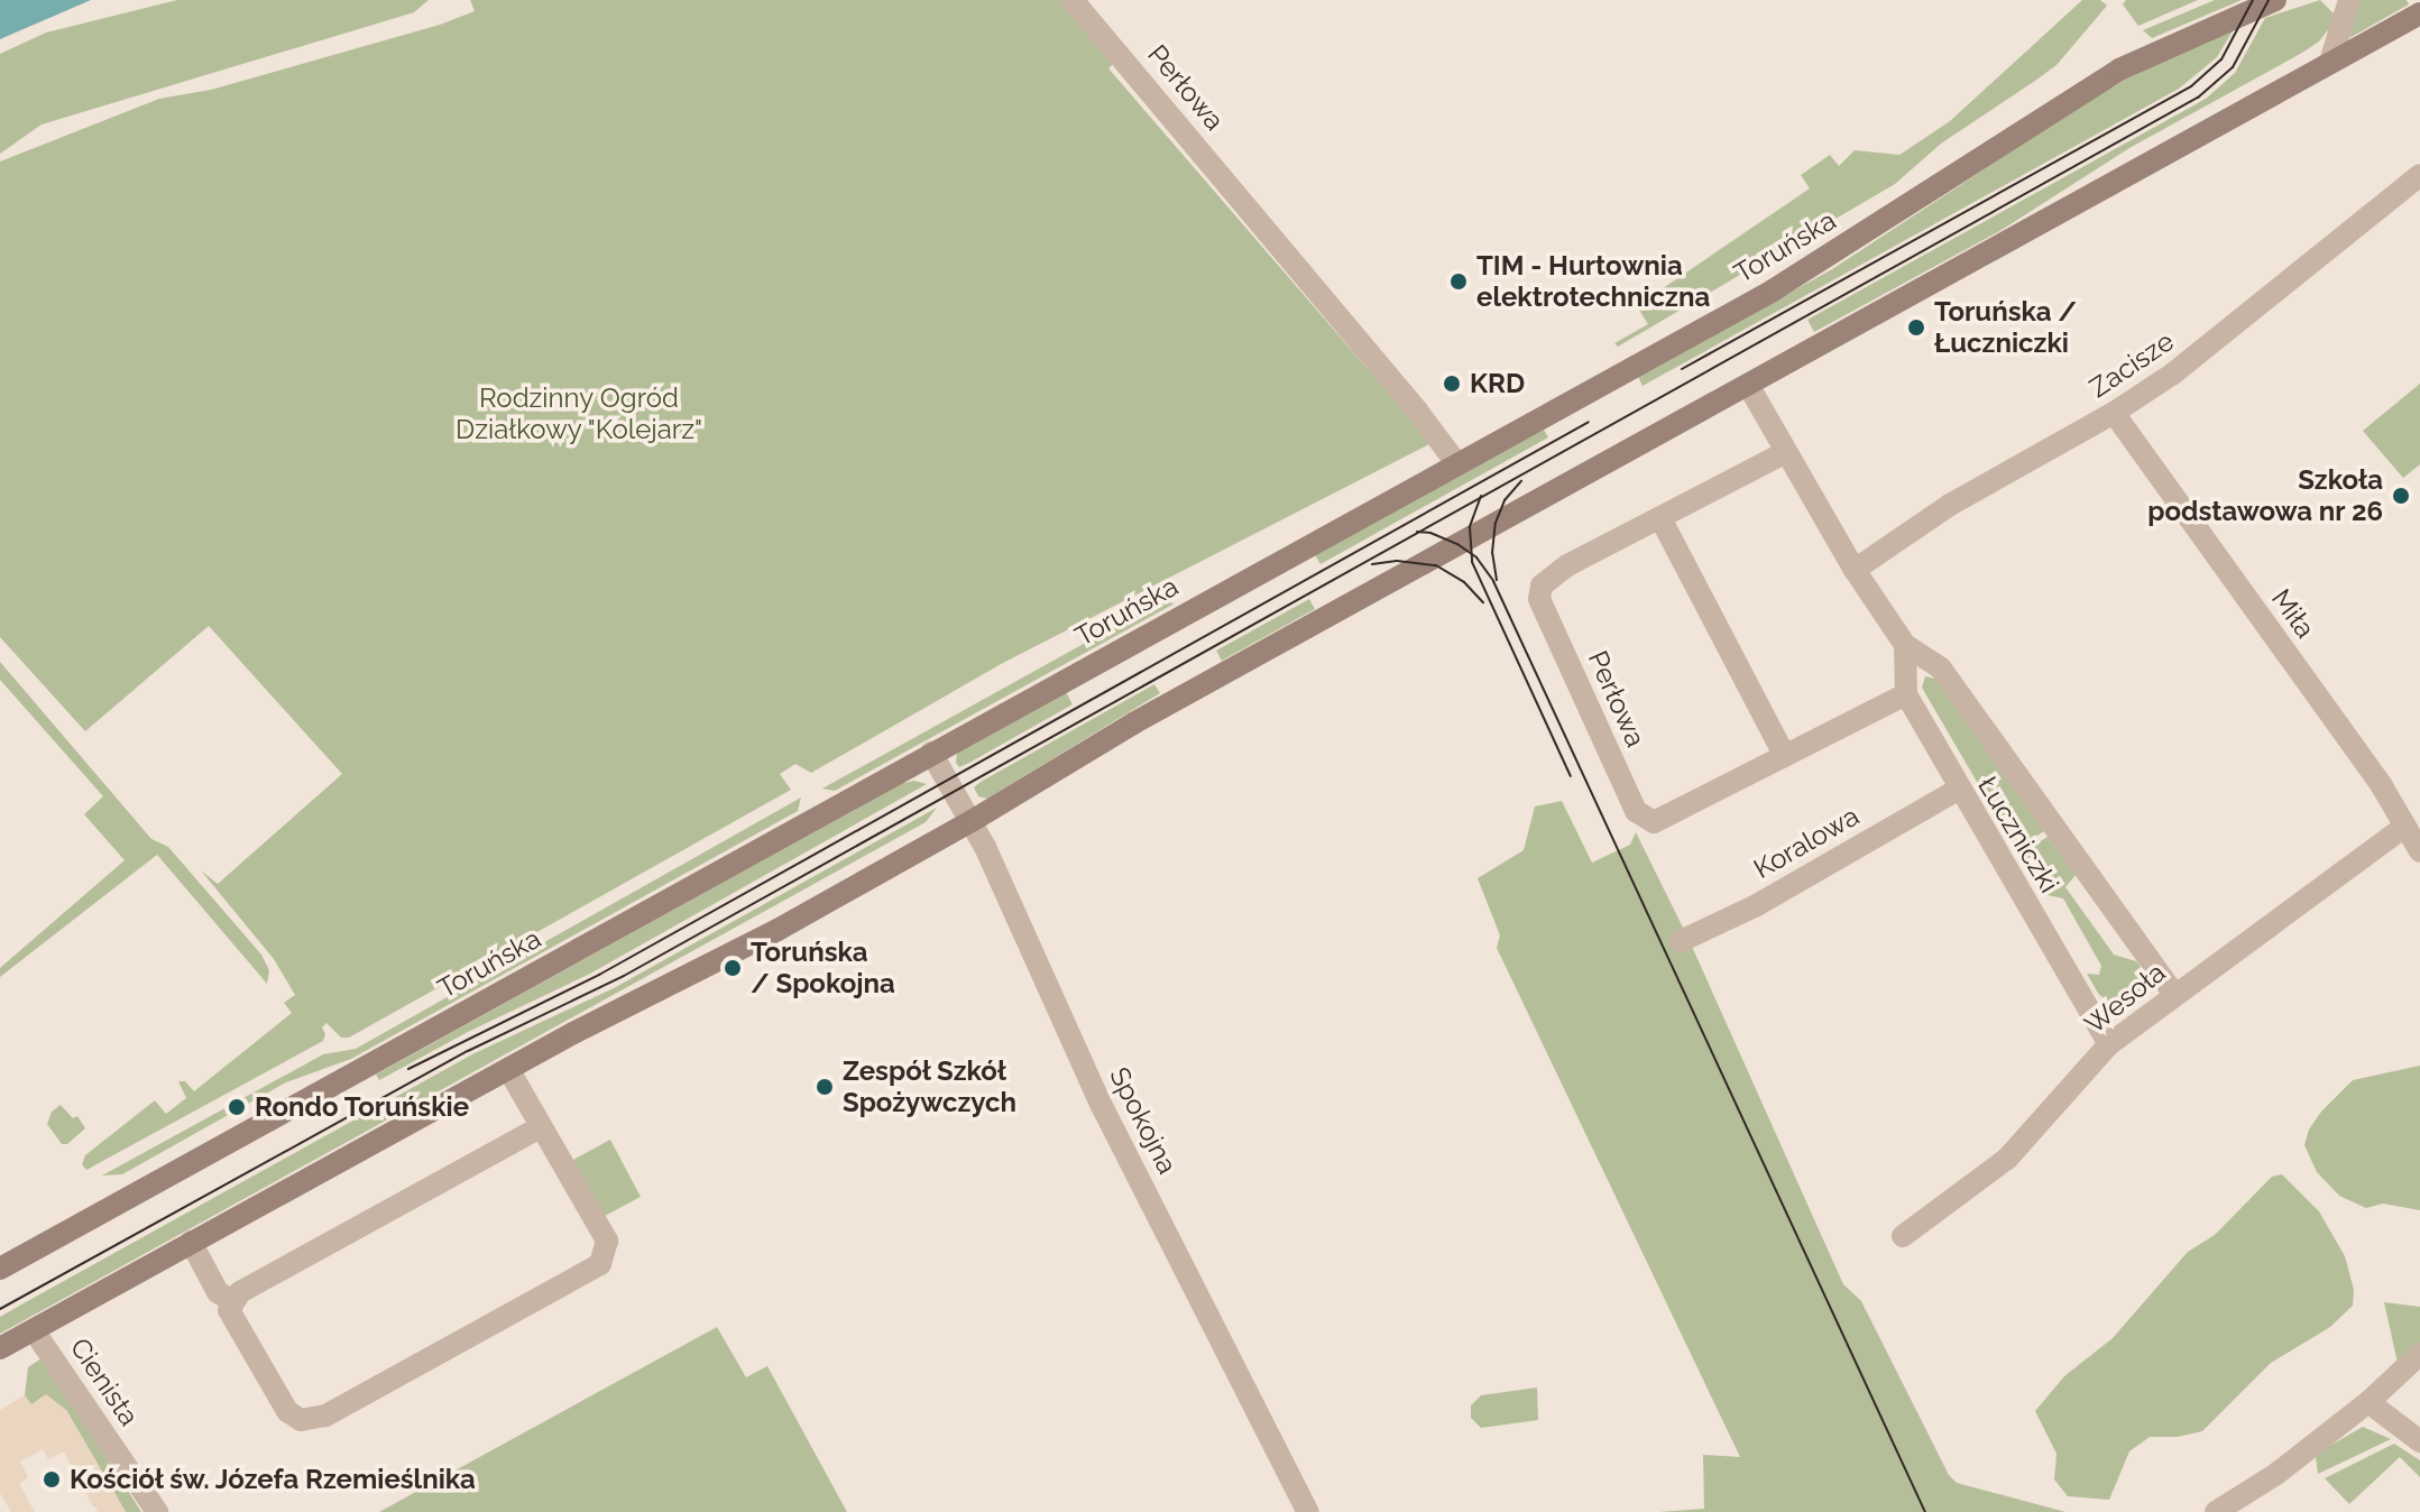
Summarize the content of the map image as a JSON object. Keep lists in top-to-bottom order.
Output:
{
  "streets": {
    "main road": ["Toruńska"],
    "street": [
      "Perłowa",
      "Zacisze",
      "Miła",
      "Łuczniczki",
      "Koralowa",
      "Wesoła",
      "Spokojna",
      "Cienista"
    ]
  },
  "crossings": [
    ["Perłowa", "Toruńska"],
    ["Perłowa", "Łuczniczki"],
    ["Toruńska", "Spokojna"],
    ["Zacisze", "Miła"],
    ["Zacisze", "Łuczniczki"],
    ["Miła", "Wesoła"],
    ["Łuczniczki", "Koralowa"],
    ["Łuczniczki", "Wesoła"]
  ],
  "parks": ["Rodzinny Ogród Działkowy \"Kolejarz\""],
  "places": [
    "TIM - Hurtownia elektrotechniczna",
    "Toruńska / Łuczniczki",
    "KRD",
    "Szkoła podstawowa nr 26",
    "Toruńska / Spokojna",
    "Zespół Szkół Spożywczych",
    "Rondo Toruńskie",
    "Kościół św. Józefa Rzemieślnika"
  ]
}
